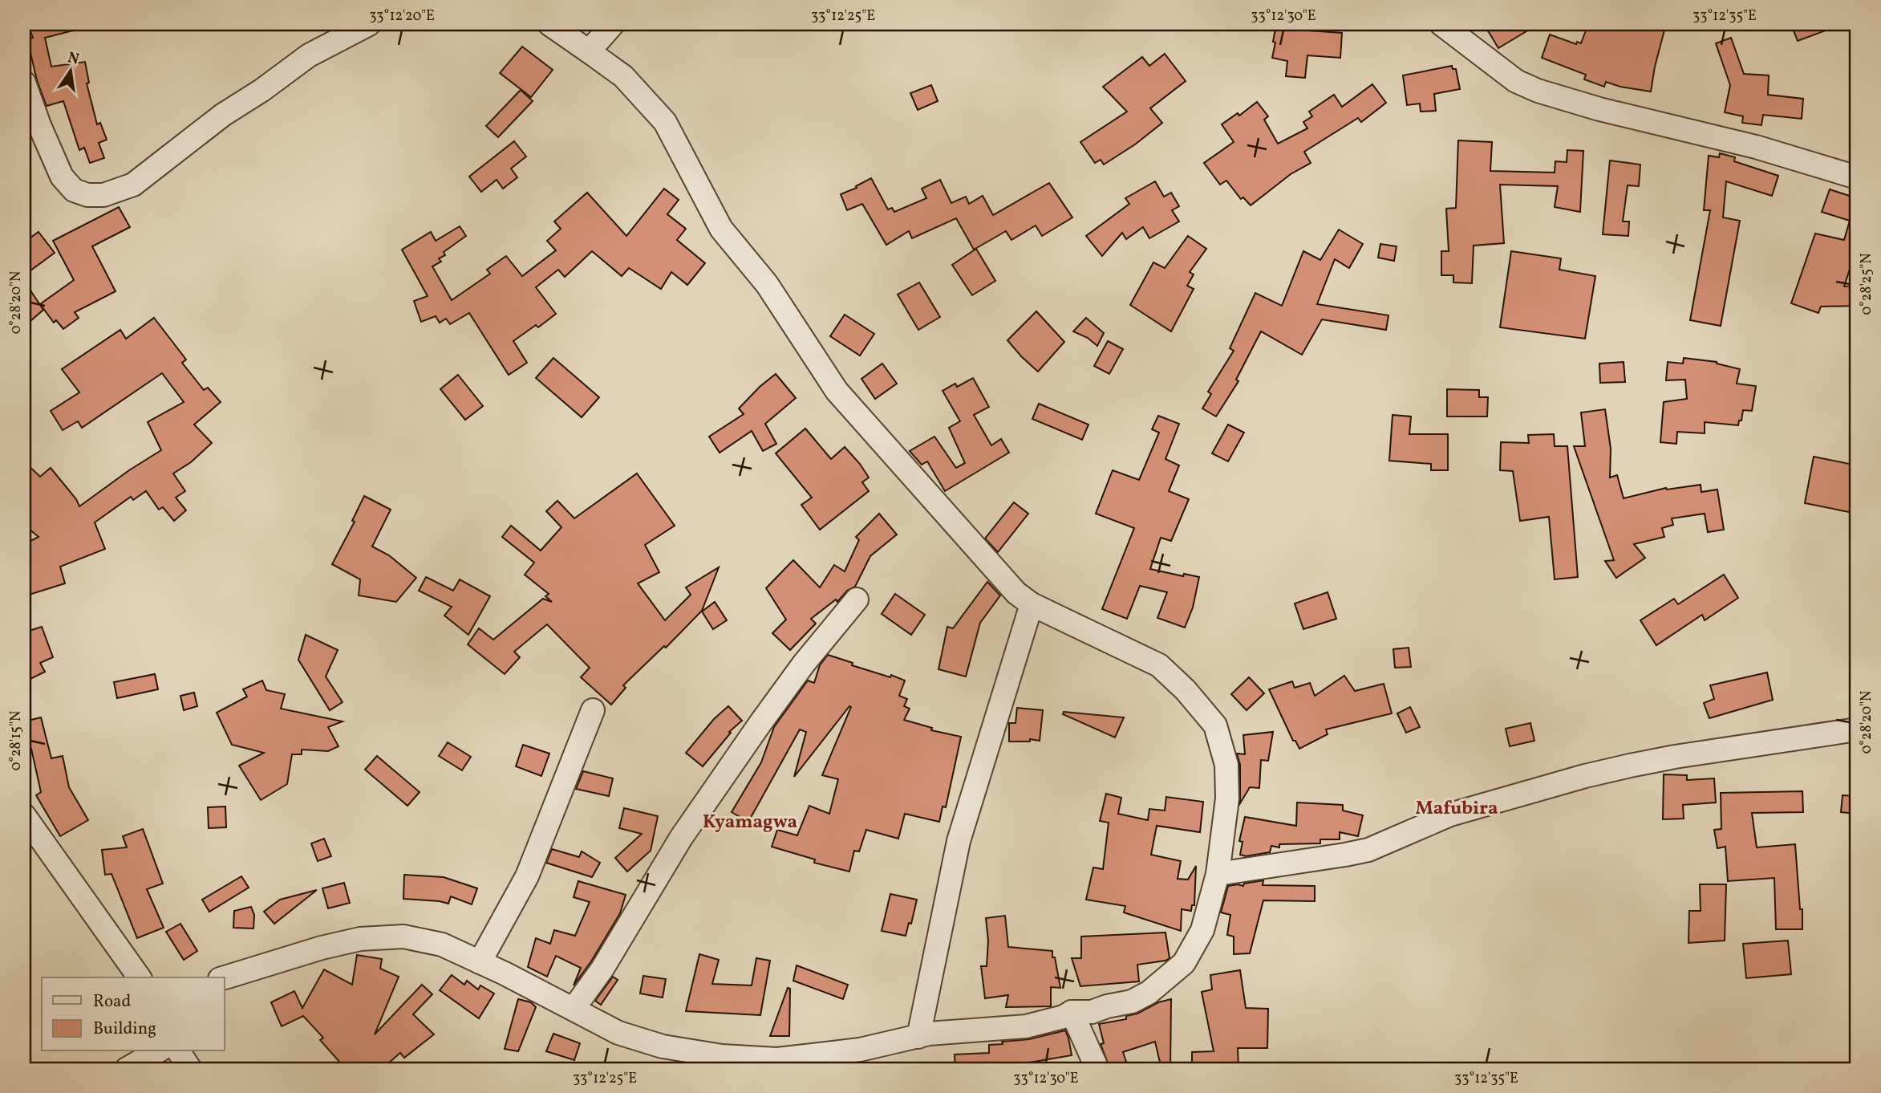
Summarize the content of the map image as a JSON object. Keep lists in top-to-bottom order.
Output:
{
  "districts": ["Mafubira", "Kyamagwa"],
  "legend": ["Road", "Building"],
  "north": "top",
  "coordinates": [
    "33°12'20\"E",
    "33°12'25\"E",
    "33°12'30\"E",
    "33°12'35\"E",
    "0°28'25\"N",
    "0°28'20\"N",
    "0°28'15\"N"
  ]
}
